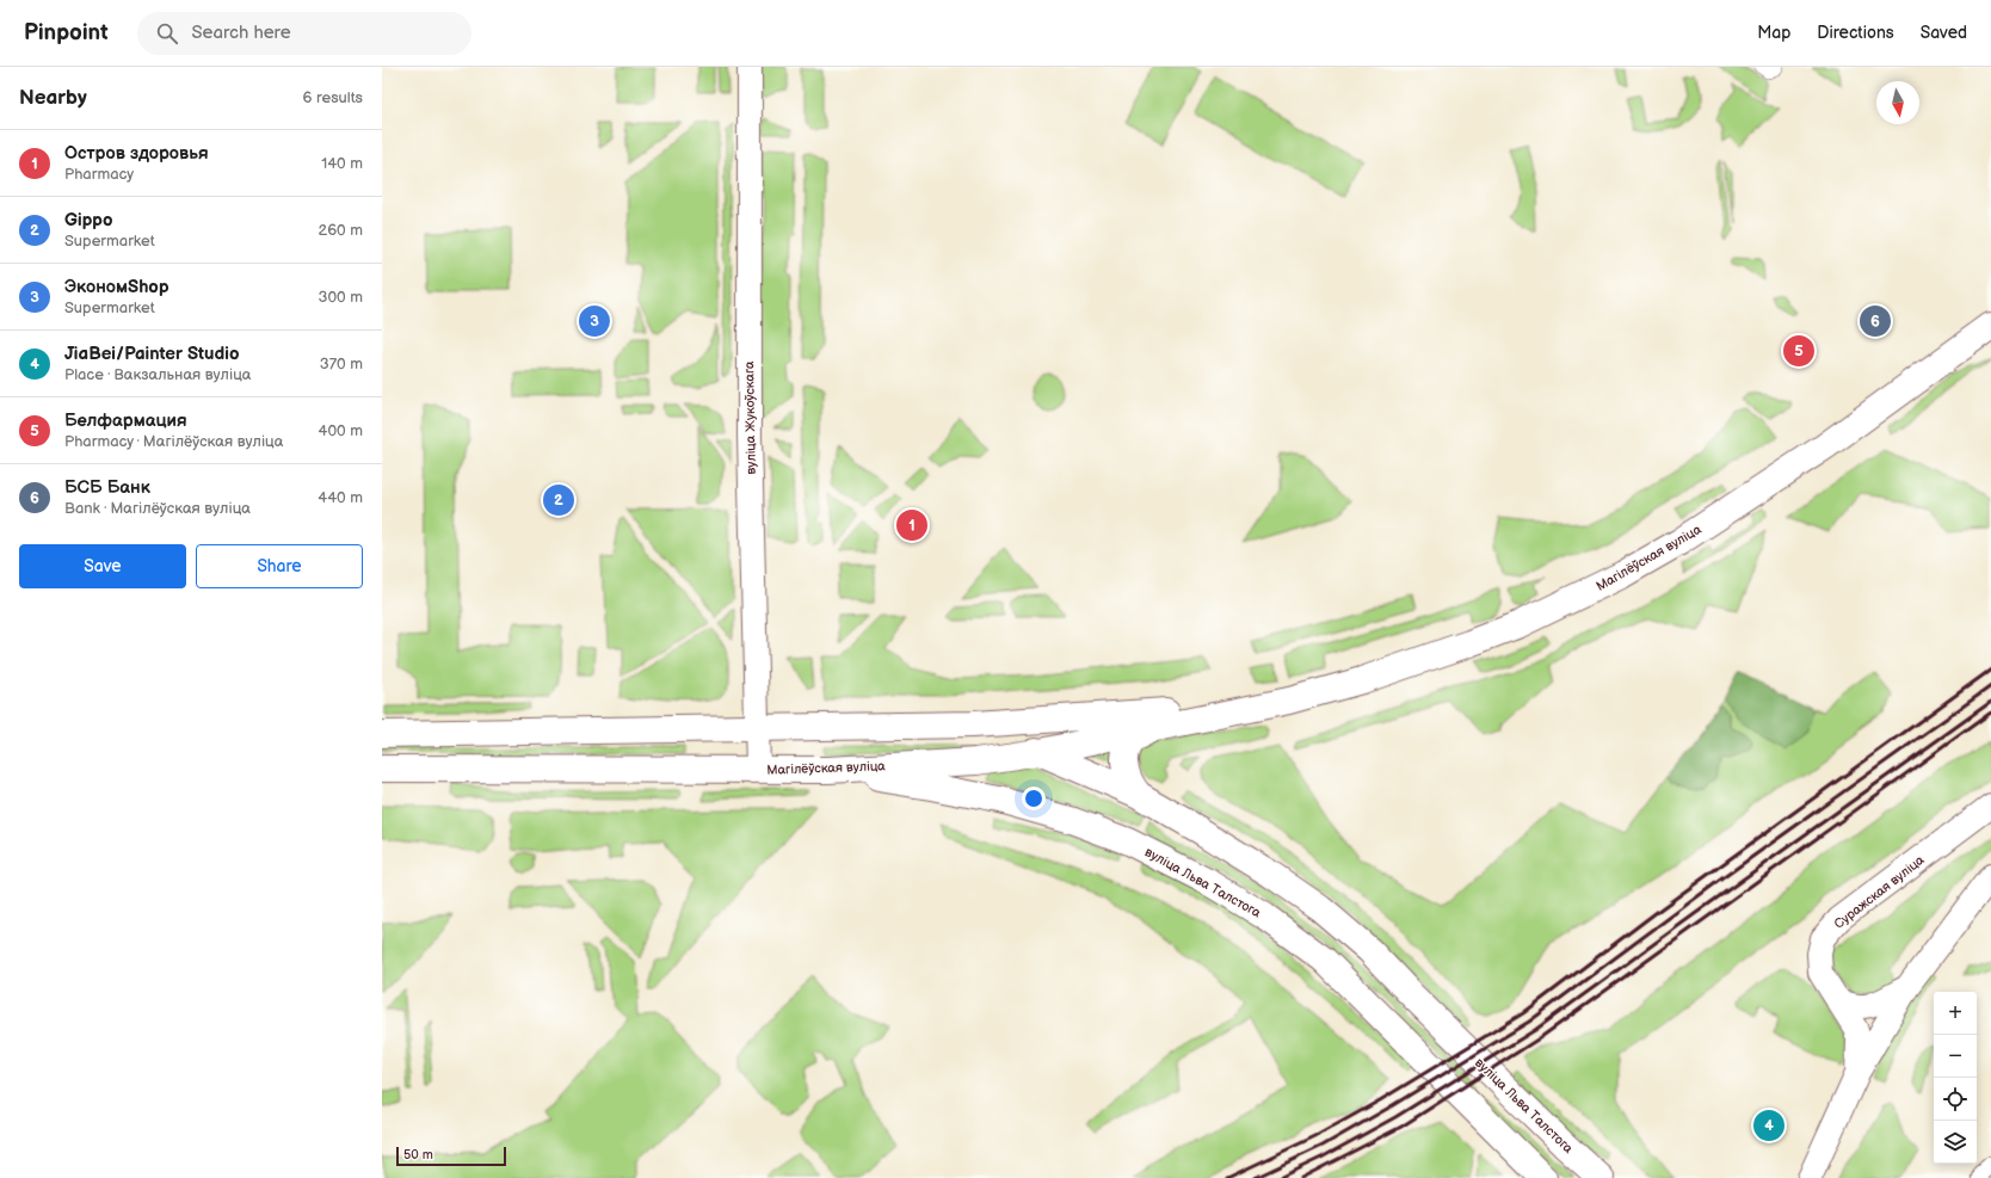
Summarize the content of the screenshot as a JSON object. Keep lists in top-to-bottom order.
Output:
{
  "streets": {
    "main road": [
      "вуліца Жукоўскага",
      "Магілёўская вуліца",
      "вуліца Льва Талстога",
      "Суражская вуліца"
    ]
  },
  "crossings": [
    ["вуліца Жукоўскага", "Магілёўская вуліца"],
    ["Магілёўская вуліца", "вуліца Льва Талстога"]
  ],
  "scale_bar": "50 m",
  "north": "bottom",
  "page": {
    "header": "Pinpoint",
    "search": "Search here",
    "nav": ["Map", "Directions", "Saved"],
    "heading": ["Nearby", "6 results"],
    "list": [
      {
        "mark": "1",
        "name": "Остров здоровья",
        "note": "Pharmacy",
        "value": "140 m"
      },
      {
        "mark": "2",
        "name": "Gippo",
        "note": "Supermarket",
        "value": "260 m"
      },
      {
        "mark": "3",
        "name": "ЭкономShop",
        "note": "Supermarket",
        "value": "300 m"
      },
      {
        "mark": "4",
        "name": "JiaBei/Painter Studio",
        "note": "Place · Вакзальная вуліца",
        "value": "370 m"
      },
      {
        "mark": "5",
        "name": "Белфармация",
        "note": "Pharmacy · Магілёўская вуліца",
        "value": "400 m"
      },
      {
        "mark": "6",
        "name": "БСБ Банк",
        "note": "Bank · Магілёўская вуліца",
        "value": "440 m"
      }
    ],
    "pins": [
      "3",
      "6",
      "5",
      "2",
      "1",
      "4"
    ],
    "buttons": ["Save", "Share"],
    "map_buttons": ["+", "−"],
    "scale": "50 m"
  }
}
